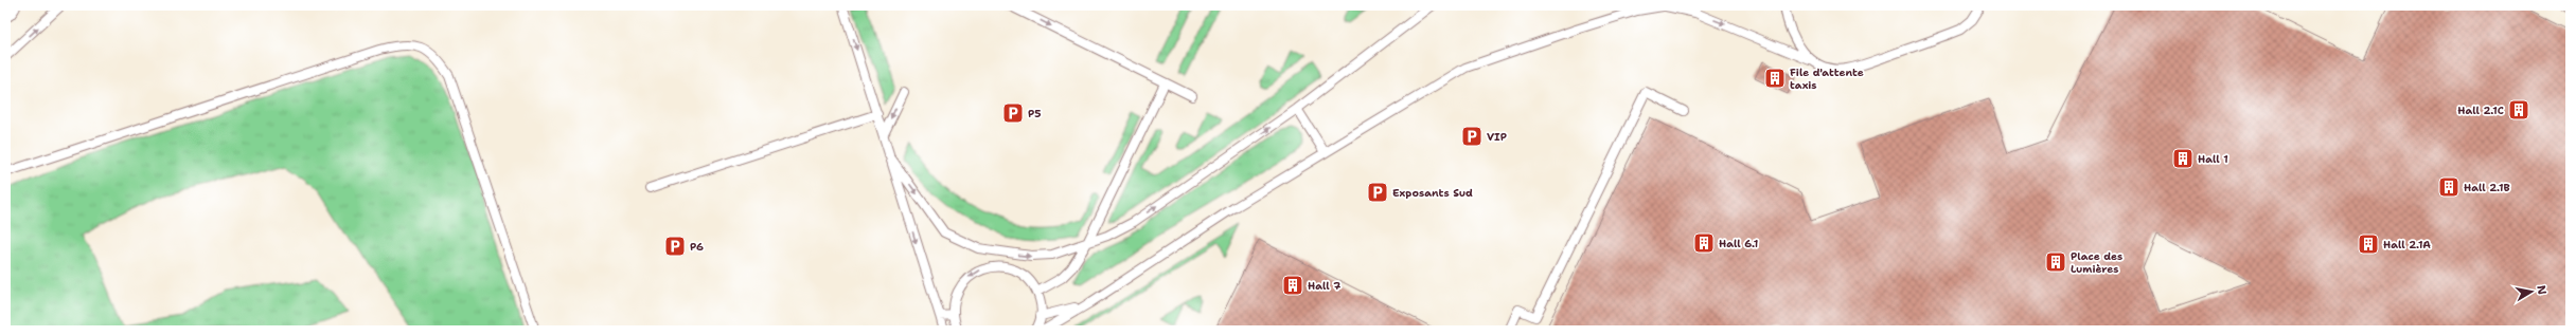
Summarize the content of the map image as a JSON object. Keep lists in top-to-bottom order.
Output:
{
  "places": {
    "building": [
      "File d'attente taxis",
      "Hall 2.1C",
      "Hall 1",
      "Hall 2.1B",
      "Hall 6.1",
      "Hall 2.1A",
      "Place des Lumières",
      "Hall 7"
    ],
    "parking": [
      "P5",
      "VIP",
      "Exposants Sud",
      "P6"
    ]
  },
  "north": "right"
}
